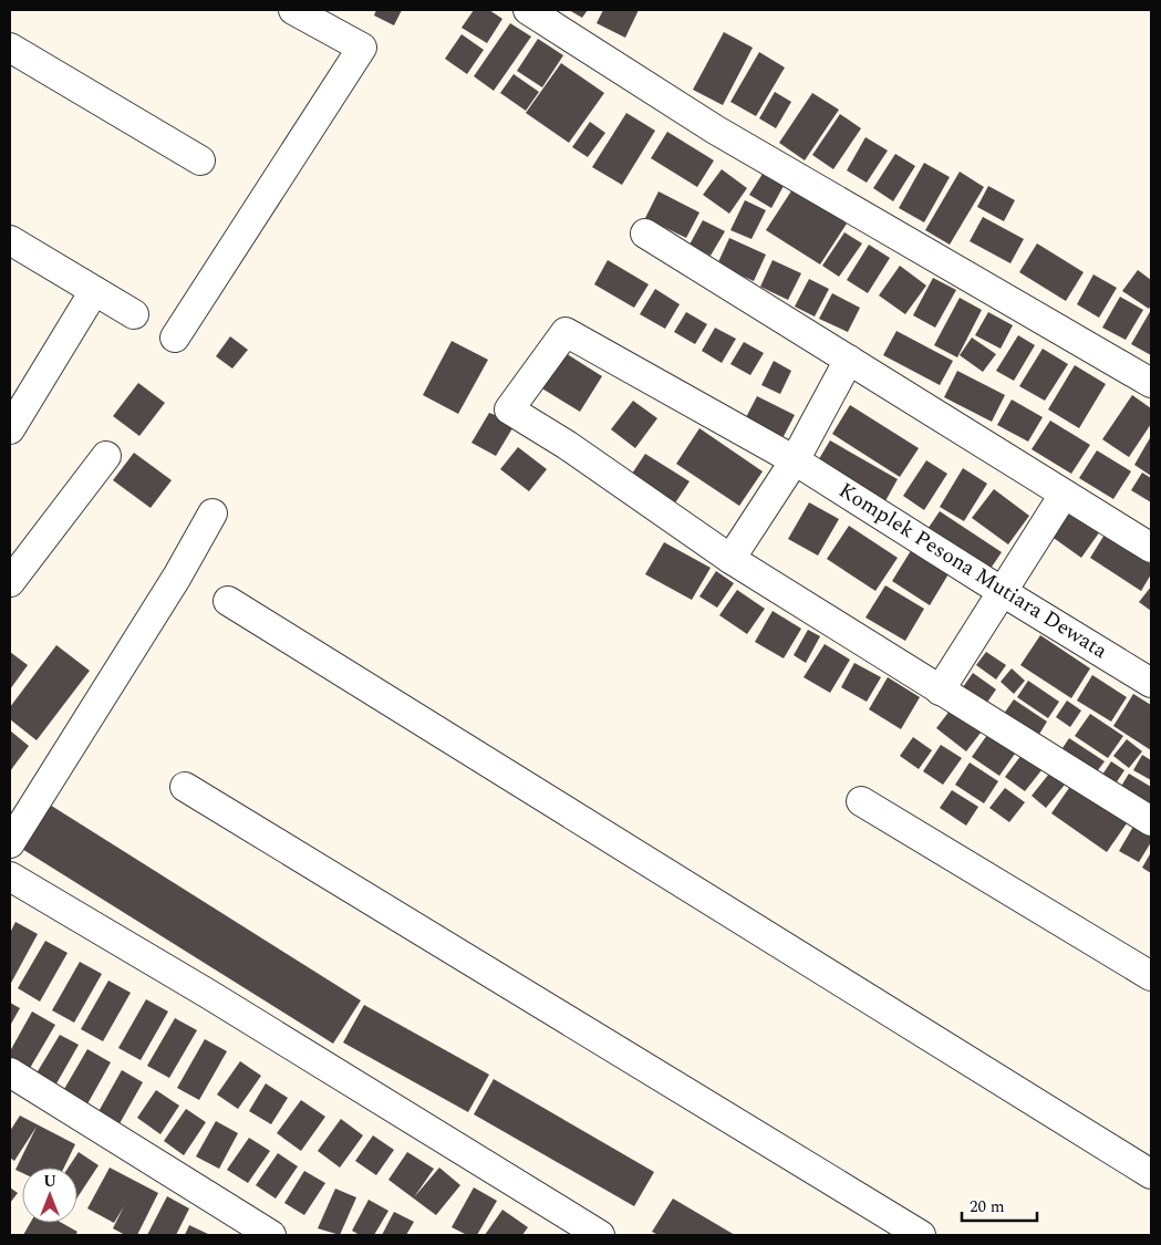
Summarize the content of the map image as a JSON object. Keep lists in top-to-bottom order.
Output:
{
  "streets": {
    "street": ["Komplek Pesona Mutiara Dewata"]
  },
  "scale_bar": "20 m",
  "north": "top"
}
